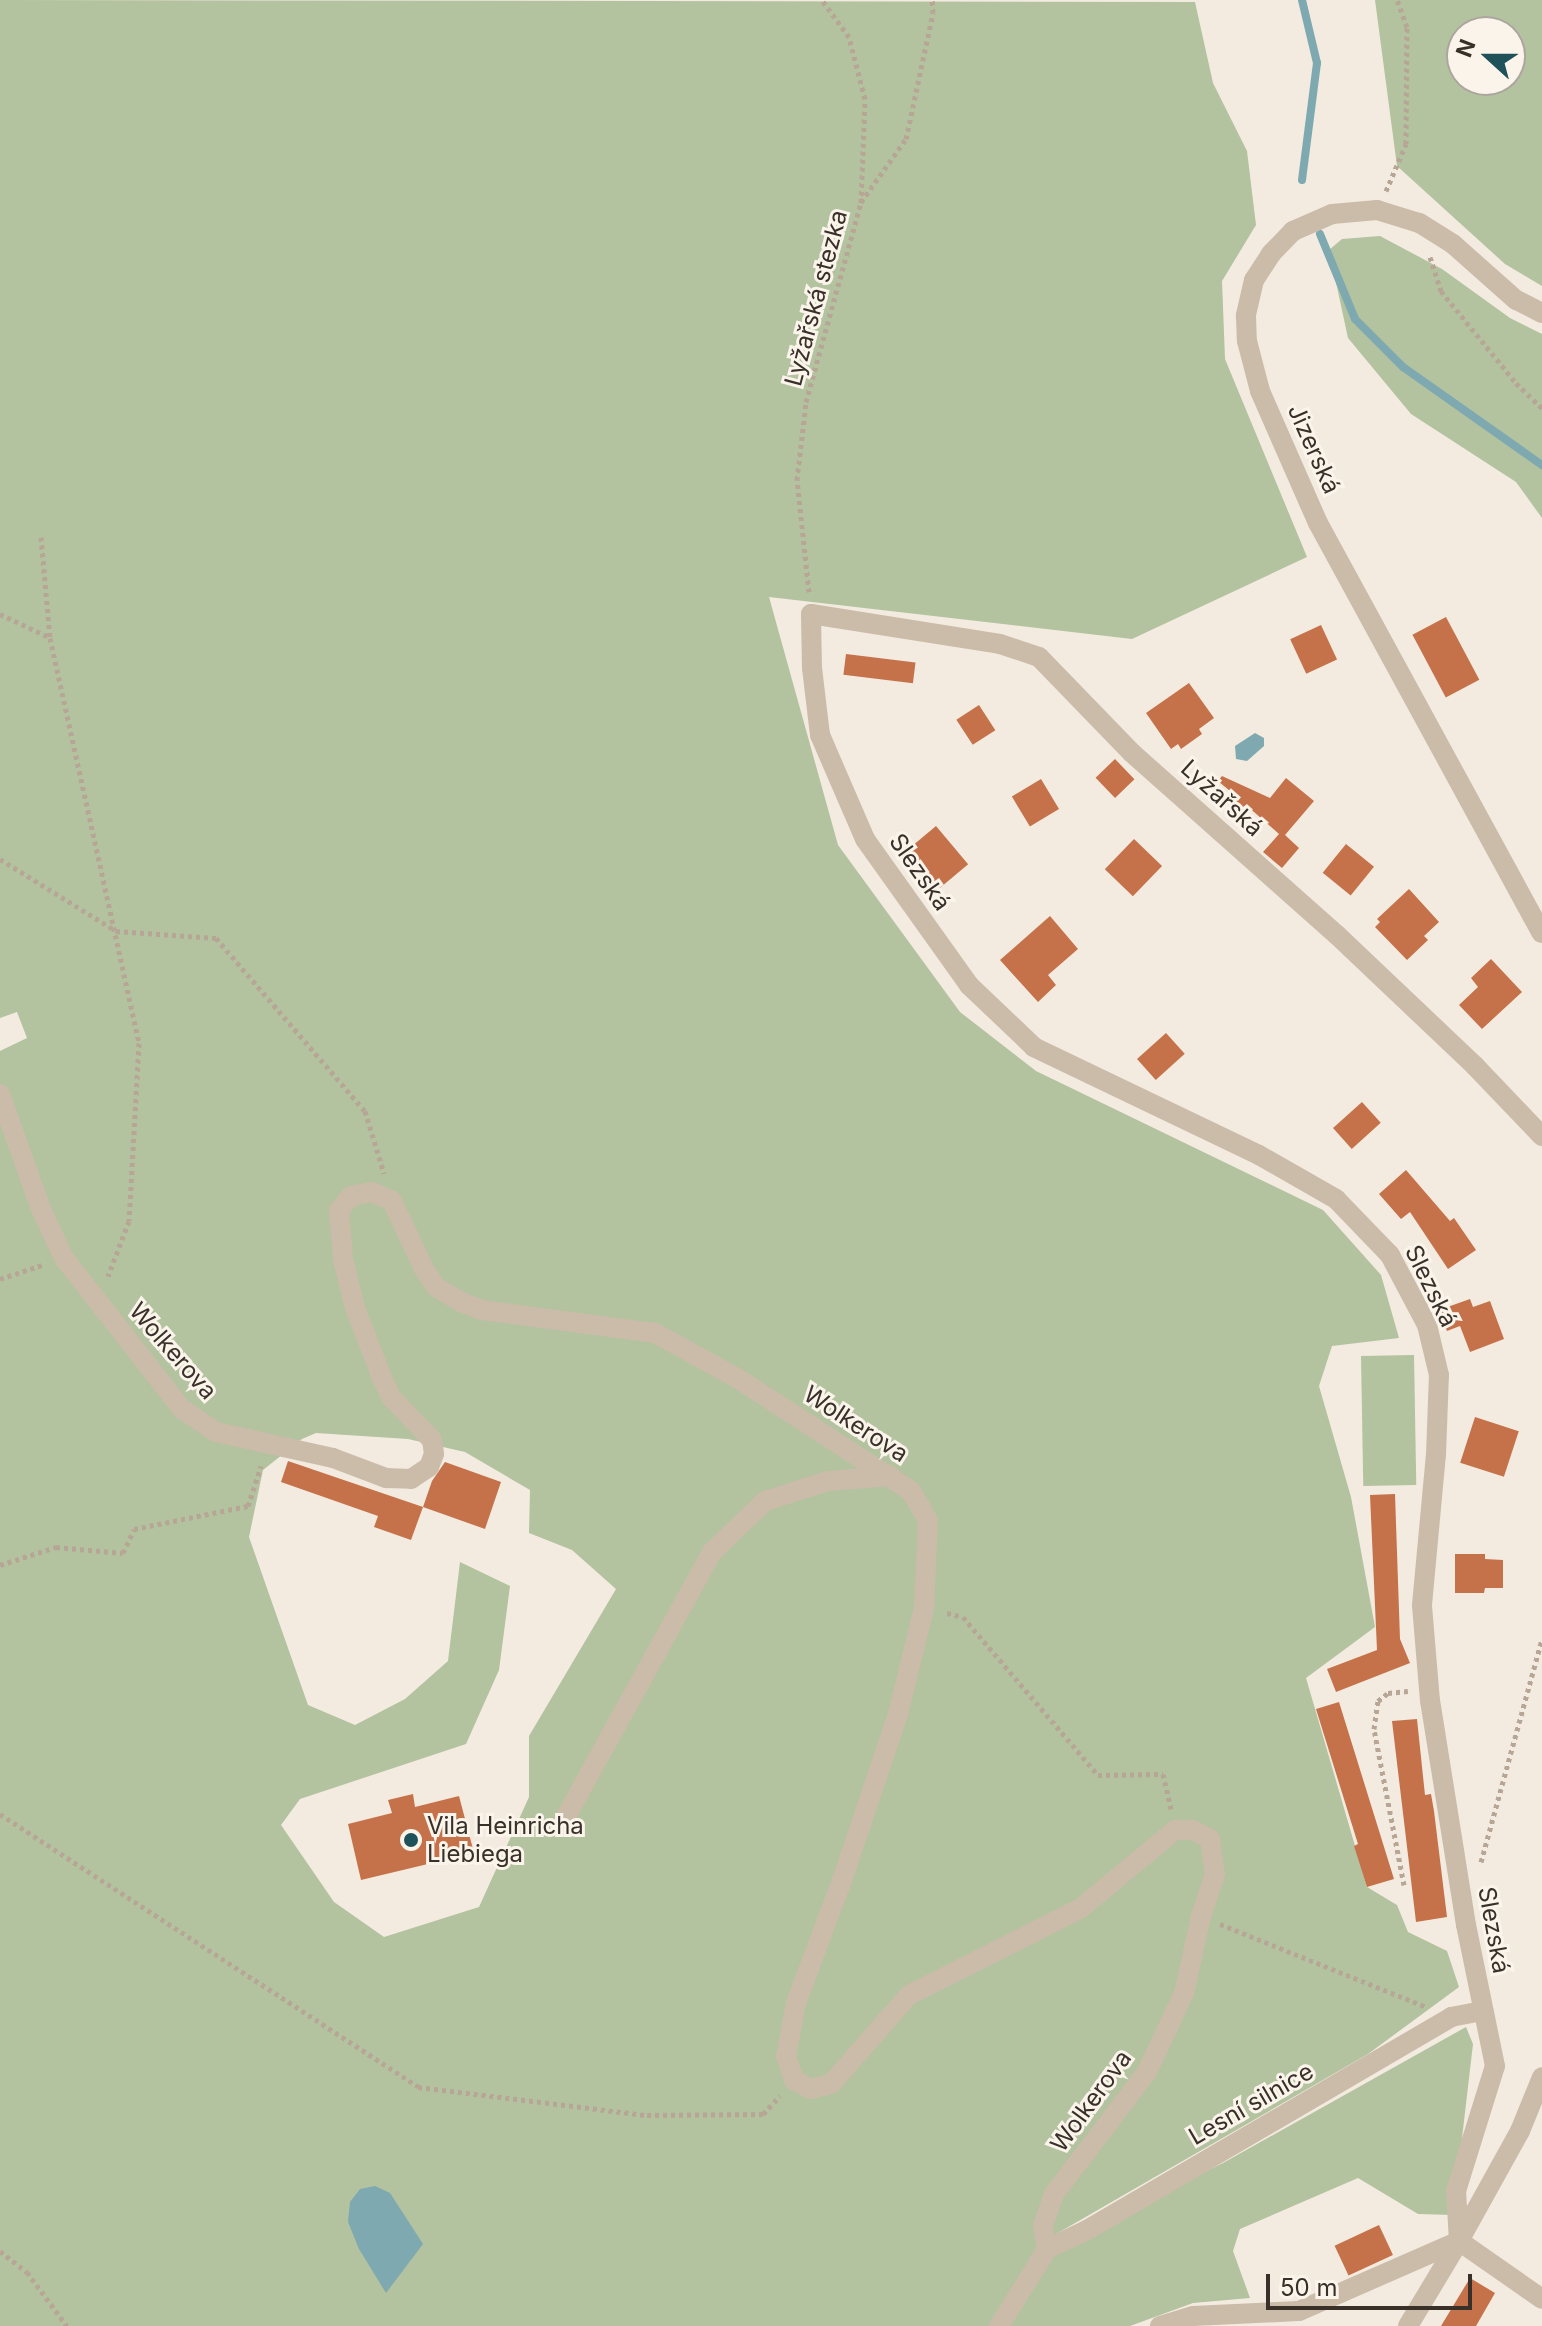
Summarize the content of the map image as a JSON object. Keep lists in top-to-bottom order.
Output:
{
  "streets": {
    "street": [
      "Jizerská",
      "Lyžařská",
      "Slezská",
      "Wolkerova",
      "Lesní silnice"
    ],
    "path": ["Lyžařská stezka"]
  },
  "crossings": [
    ["Lyžařská stezka", "Lyžařská"],
    ["Lyžařská stezka", "Slezská"],
    ["Lyžařská", "Slezská"],
    ["Slezská", "Lesní silnice"],
    ["Wolkerova", "Lesní silnice"]
  ],
  "places": ["Vila Heinricha Liebiega"],
  "scale_bar": "50 m",
  "north": "left"
}
